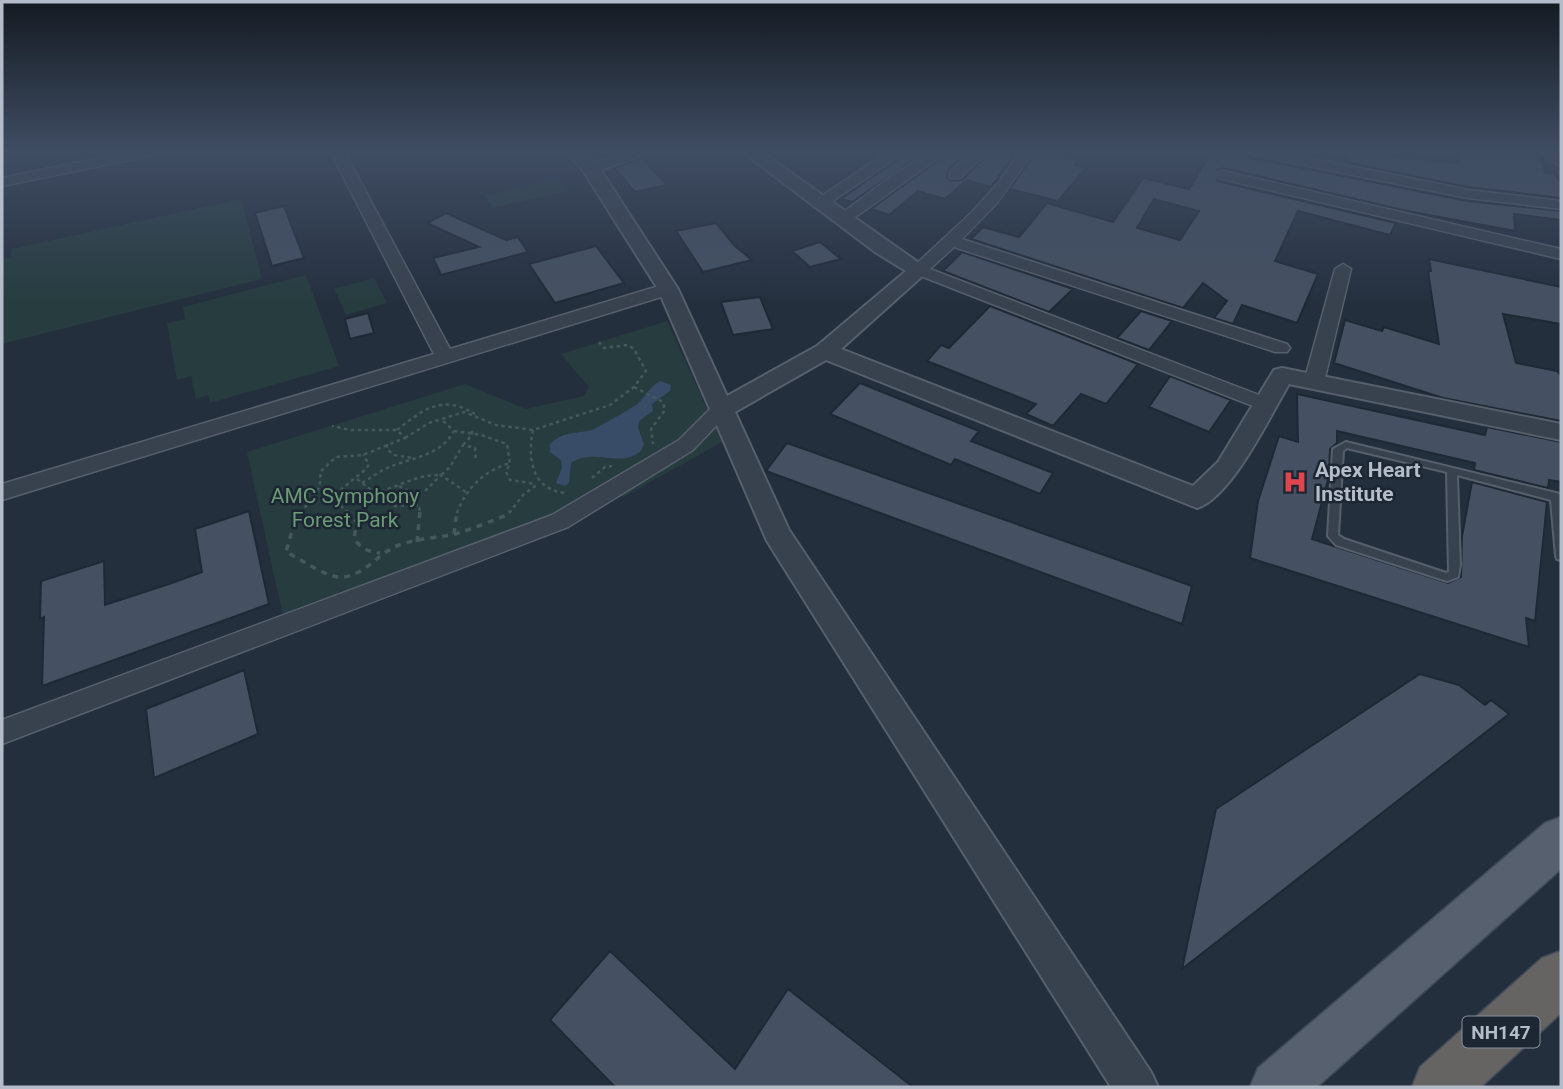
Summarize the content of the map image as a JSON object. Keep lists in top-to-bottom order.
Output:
{
  "streets": {
    "highway": ["NH147"]
  },
  "parks": ["AMC Symphony Forest Park"],
  "places": {
    "hospital": ["Apex Heart Institute"]
  }
}
